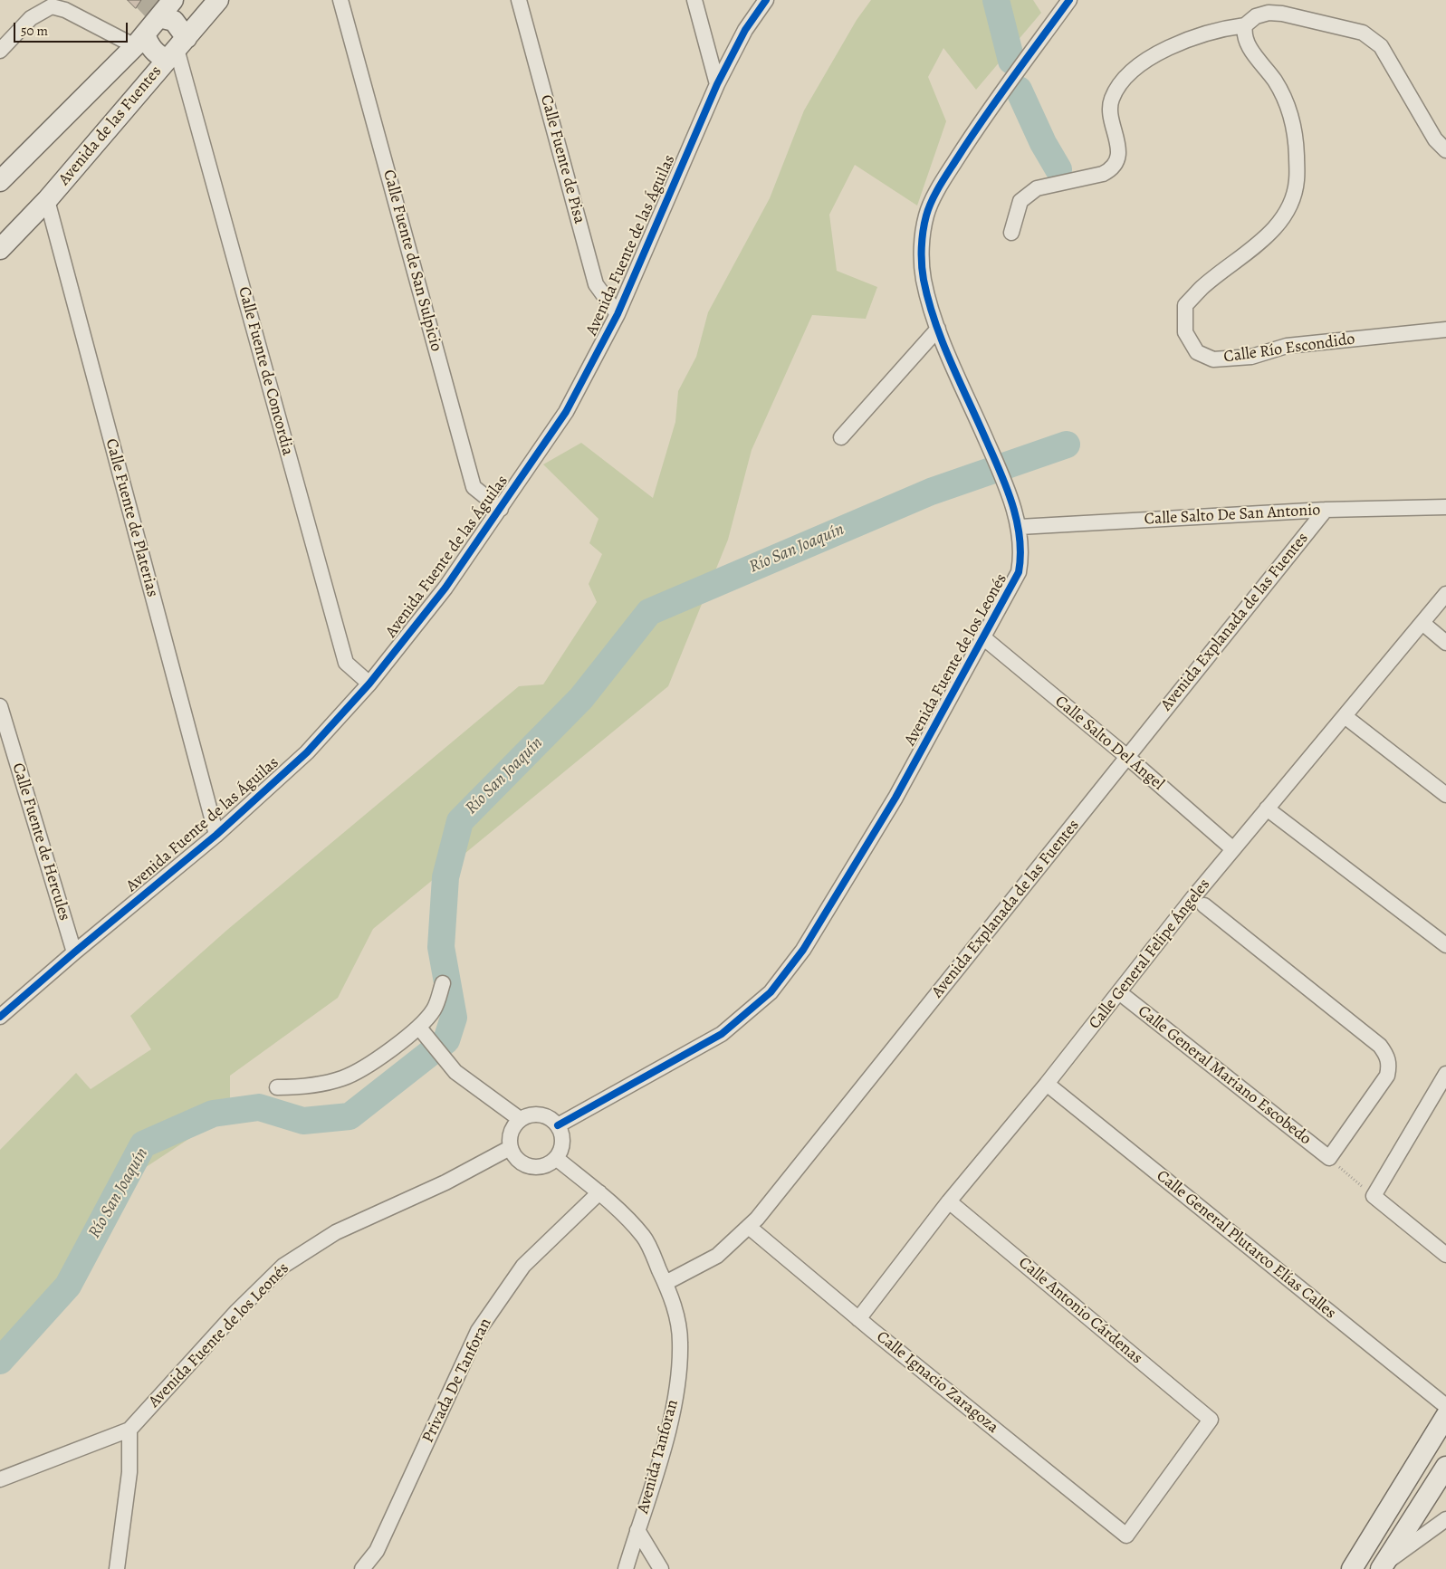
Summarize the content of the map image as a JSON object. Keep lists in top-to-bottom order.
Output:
{
  "streets": {
    "main road": ["Avenida de las Fuentes"],
    "street": [
      "Calle Fuente de Pisa",
      "Avenida Fuente de las Águilas",
      "Calle Fuente de San Sulpicio",
      "Calle Río Escondido",
      "Calle Fuente de Concordia",
      "Calle Salto De San Antonio",
      "Calle Fuente de Platerias",
      "Avenida Explanada de las Fuentes",
      "Avenida Fuente de los Leonés",
      "Calle Salto Del Ángel",
      "Calle Fuente de Hercules",
      "Calle General Felipe Ángeles",
      "Calle General Mariano Escobedo",
      "Calle General Plutarco Elías Calles",
      "Calle Antonio Cárdenas",
      "Privada De Tanforan",
      "Calle Ignacio Zaragoza",
      "Avenida Tanforan"
    ]
  },
  "crossings": [
    ["Avenida de las Fuentes", "Calle Fuente de Concordia"],
    ["Avenida de las Fuentes", "Calle Fuente de Platerias"],
    ["Calle Fuente de Pisa", "Avenida Fuente de las Águilas"],
    ["Avenida Fuente de las Águilas", "Calle Fuente de San Sulpicio"],
    ["Avenida Fuente de las Águilas", "Calle Fuente de Concordia"],
    ["Avenida Fuente de las Águilas", "Calle Fuente de Platerias"],
    ["Avenida Fuente de las Águilas", "Calle Fuente de Hercules"],
    ["Calle Salto De San Antonio", "Avenida Explanada de las Fuentes"],
    ["Calle Salto De San Antonio", "Avenida Fuente de los Leonés"],
    ["Avenida Explanada de las Fuentes", "Calle Salto Del Ángel"],
    ["Avenida Explanada de las Fuentes", "Calle Ignacio Zaragoza"],
    ["Avenida Explanada de las Fuentes", "Avenida Tanforan"],
    ["Avenida Fuente de los Leonés", "Calle Salto Del Ángel"],
    ["Avenida Fuente de los Leonés", "Avenida Tanforan"],
    ["Calle Salto Del Ángel", "Calle General Felipe Ángeles"],
    ["Calle General Felipe Ángeles", "Calle General Mariano Escobedo"],
    ["Calle General Felipe Ángeles", "Calle General Plutarco Elías Calles"],
    ["Calle General Felipe Ángeles", "Calle Antonio Cárdenas"],
    ["Calle General Felipe Ángeles", "Calle Ignacio Zaragoza"],
    ["Calle Antonio Cárdenas", "Calle Ignacio Zaragoza"],
    ["Privada De Tanforan", "Avenida Tanforan"]
  ],
  "water": ["Río San Joaquín"],
  "scale_bar": "50 m"
}
